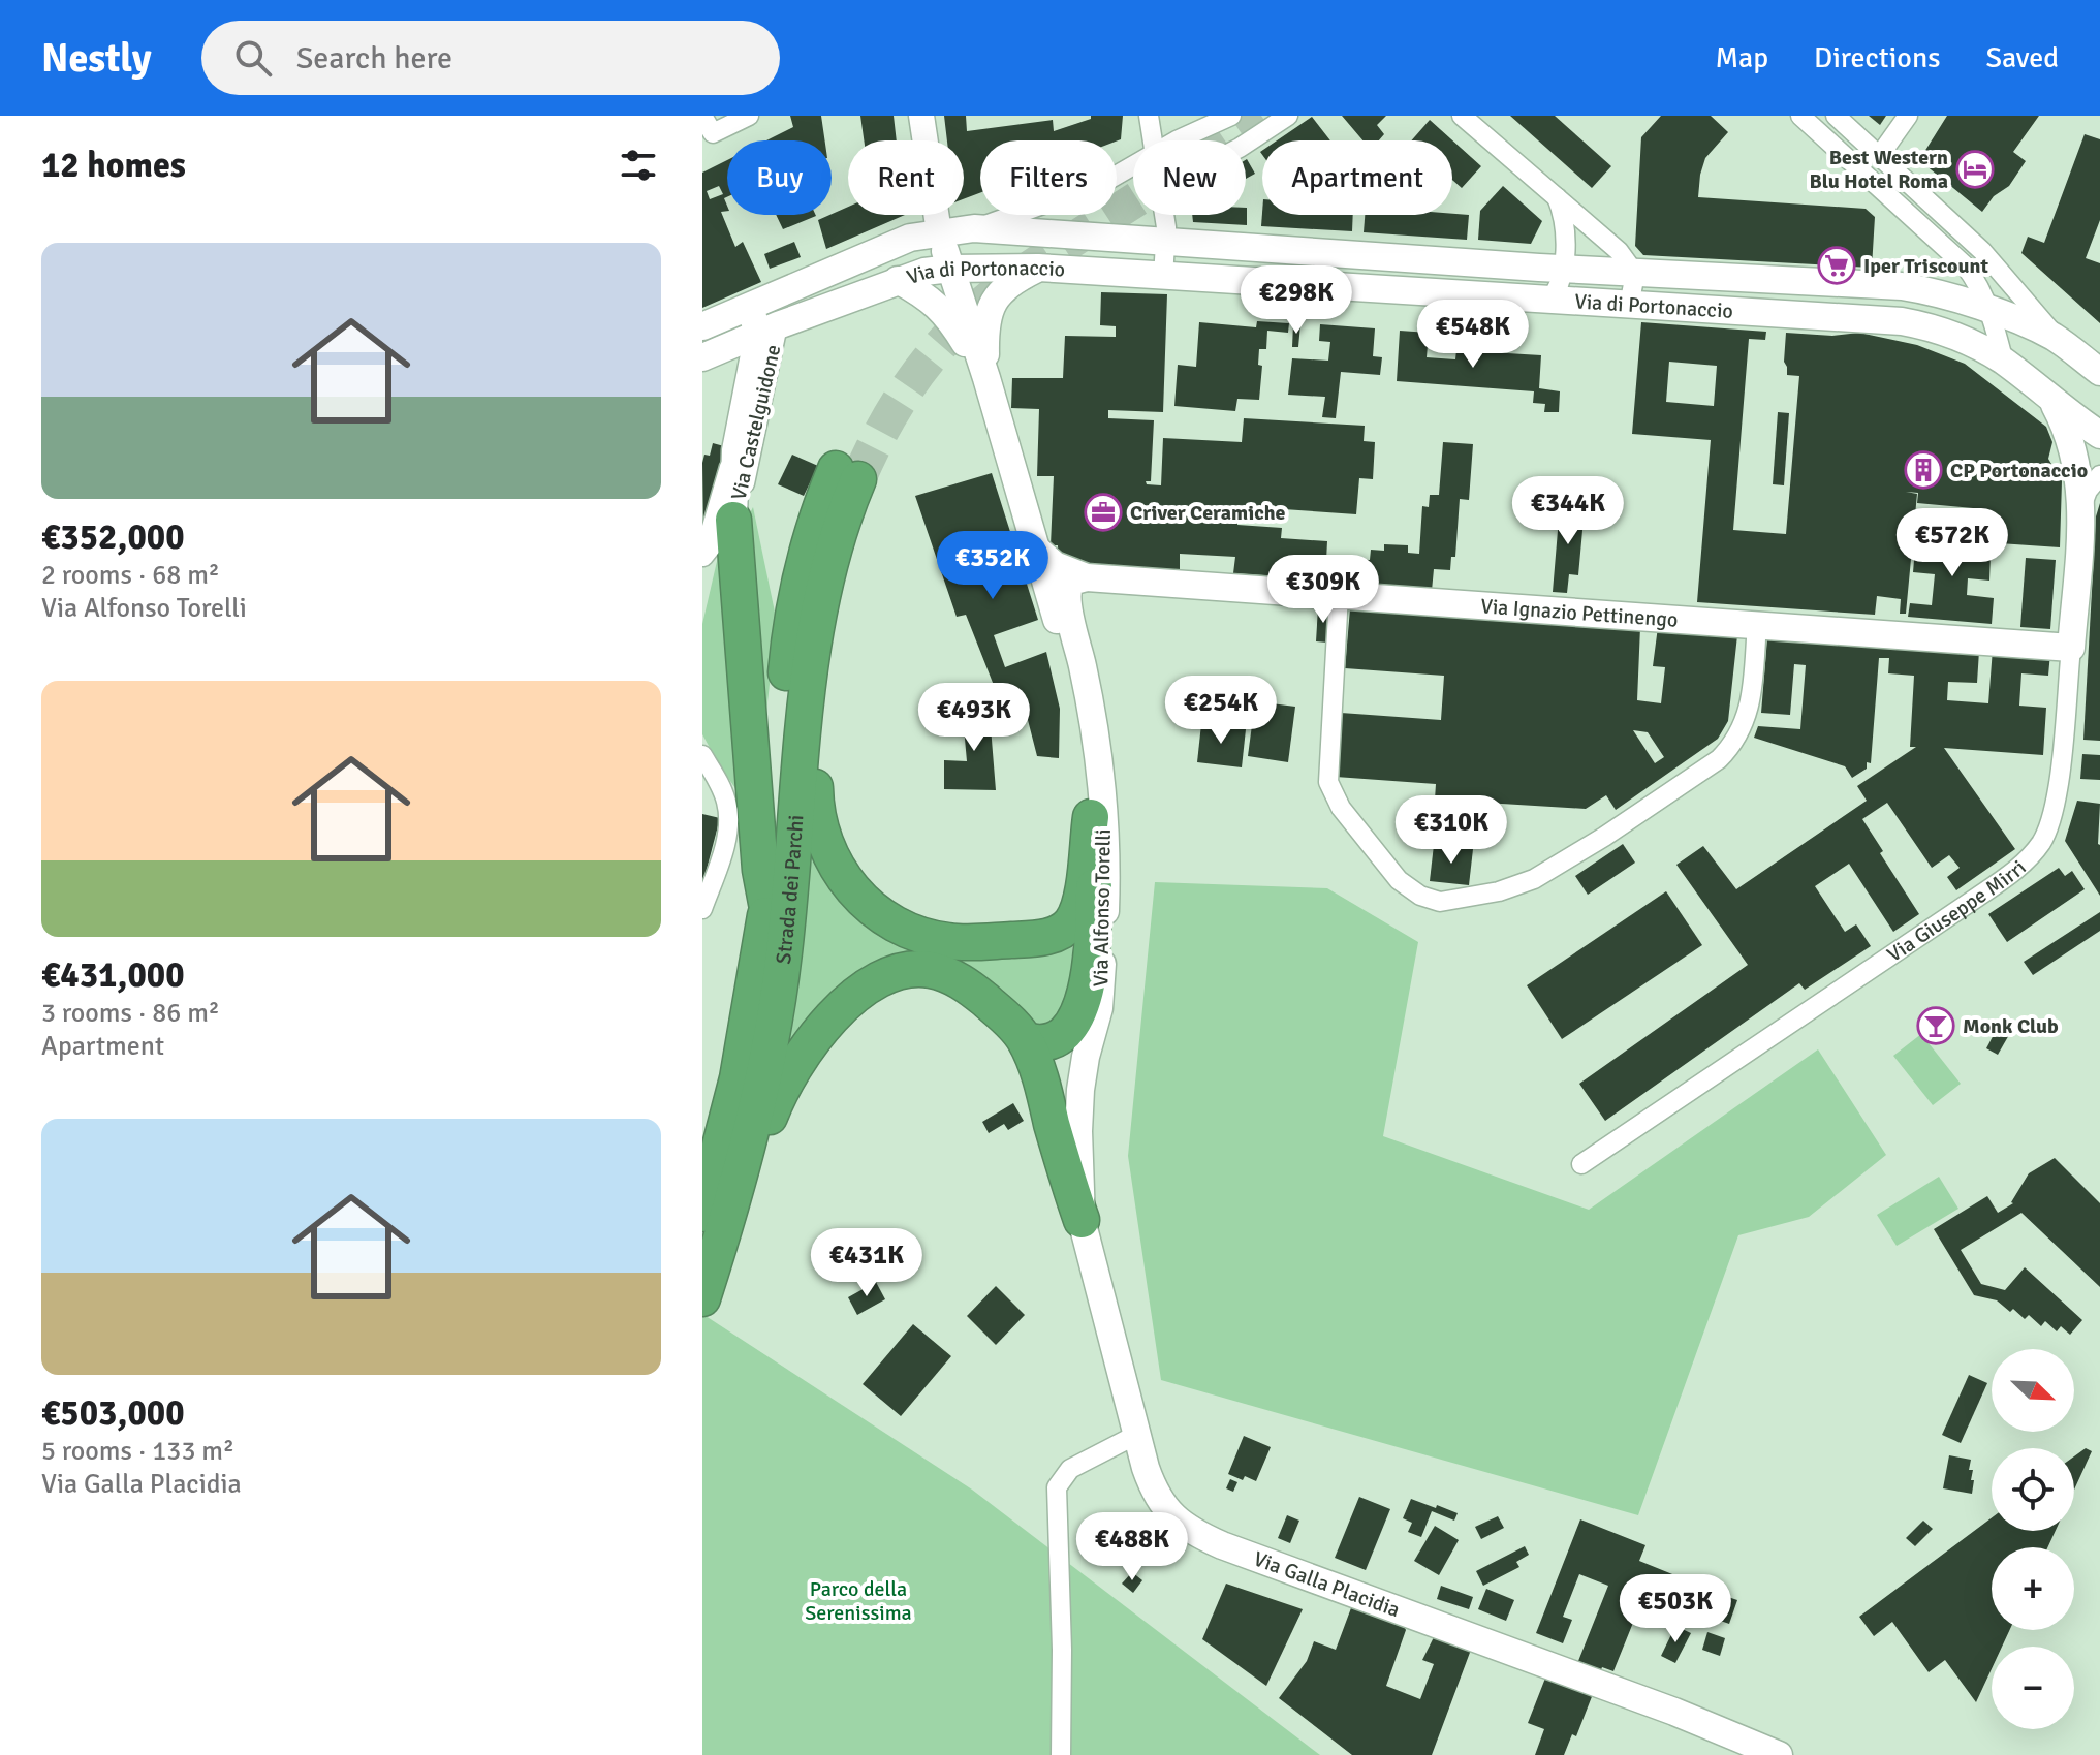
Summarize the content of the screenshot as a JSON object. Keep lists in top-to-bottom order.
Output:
{
  "streets": {
    "highway": ["Strada dei Parchi"],
    "main road": [
      "Via di Portonaccio",
      "Via Ignazio Pettinengo",
      "Via Alfonso Torelli",
      "Via Giuseppe Mirri",
      "Via Galla Placidia"
    ],
    "street": ["Via Castelguidone"]
  },
  "crossings": [
    ["Via di Portonaccio", "Via Castelguidone"],
    ["Via di Portonaccio", "Via Alfonso Torelli"],
    ["Via di Portonaccio", "Via Giuseppe Mirri"],
    ["Via Ignazio Pettinengo", "Via Alfonso Torelli"],
    ["Via Ignazio Pettinengo", "Via Giuseppe Mirri"],
    ["Via Alfonso Torelli", "Via Galla Placidia"]
  ],
  "parks": ["Parco della Serenissima"],
  "places": {
    "hotel": ["Best Western Blu Hotel Roma"],
    "supermarket": ["Iper Triscount"],
    "building": ["CP Portonaccio"],
    "office": ["Criver Ceramiche"],
    "bar": ["Monk Club"]
  },
  "north": "bottom right",
  "page": {
    "header": "Nestly",
    "search": "Search here",
    "nav": ["Map", "Directions", "Saved"],
    "heading": "12 homes",
    "chip": [
      "Buy",
      "Rent",
      "Filters",
      "New",
      "Apartment"
    ],
    "list": [
      {
        "name": "€352,000",
        "note": "2 rooms · 68 m² · Via Alfonso Torelli"
      },
      {
        "name": "€431,000",
        "note": "3 rooms · 86 m² · Apartment"
      },
      {
        "name": "€503,000",
        "note": "5 rooms · 133 m² · Via Galla Placidia"
      }
    ],
    "price": [
      "€298K",
      "€548K",
      "€344K",
      "€572K",
      "€352K",
      "€309K",
      "€254K",
      "€493K",
      "€310K",
      "€431K",
      "€488K",
      "€503K"
    ],
    "map_buttons": ["+", "−"]
  }
}
